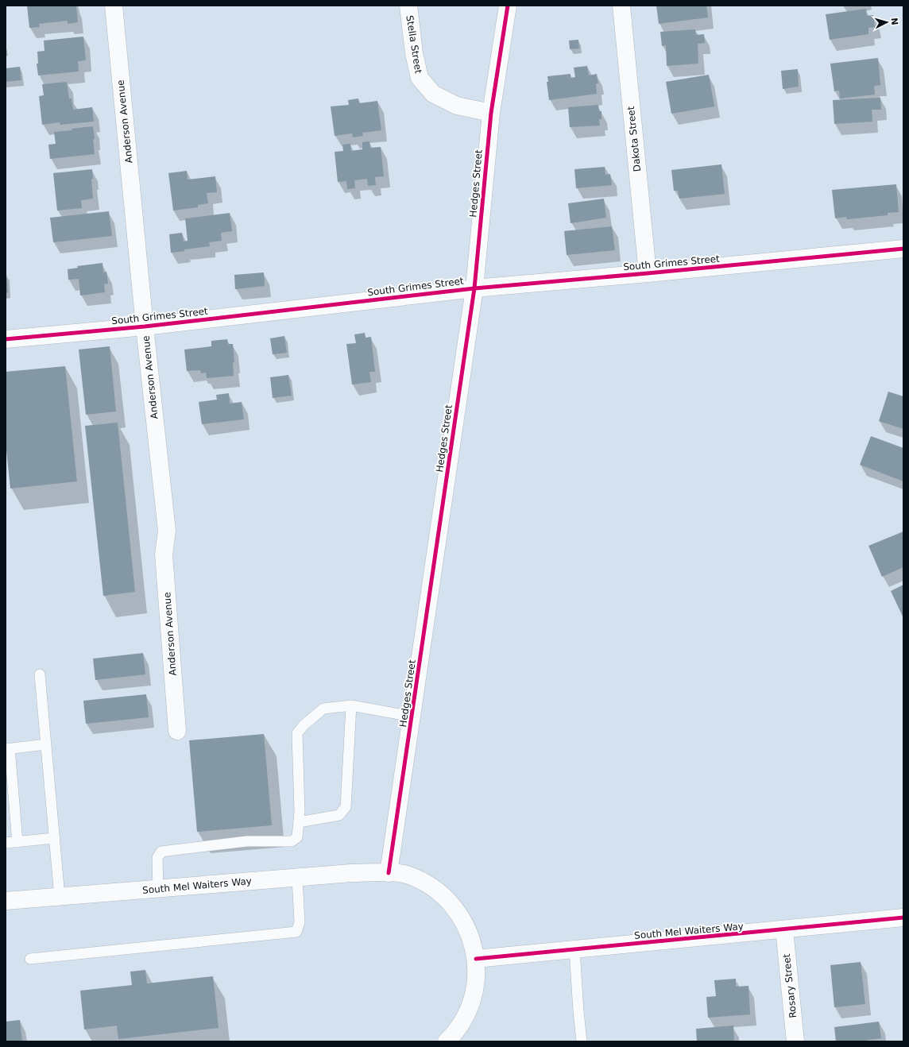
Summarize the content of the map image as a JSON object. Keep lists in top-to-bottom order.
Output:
{
  "streets": {
    "street": [
      "Stella Street",
      "Anderson Avenue",
      "Dakota Street",
      "Hedges Street",
      "South Grimes Street",
      "South Mel Waiters Way",
      "Rosary Street"
    ]
  },
  "crossings": [
    ["Stella Street", "Hedges Street"],
    ["Anderson Avenue", "South Grimes Street"],
    ["Dakota Street", "South Grimes Street"],
    ["Hedges Street", "South Grimes Street"],
    ["Hedges Street", "South Mel Waiters Way"],
    ["South Mel Waiters Way", "Rosary Street"]
  ],
  "north": "right"
}
